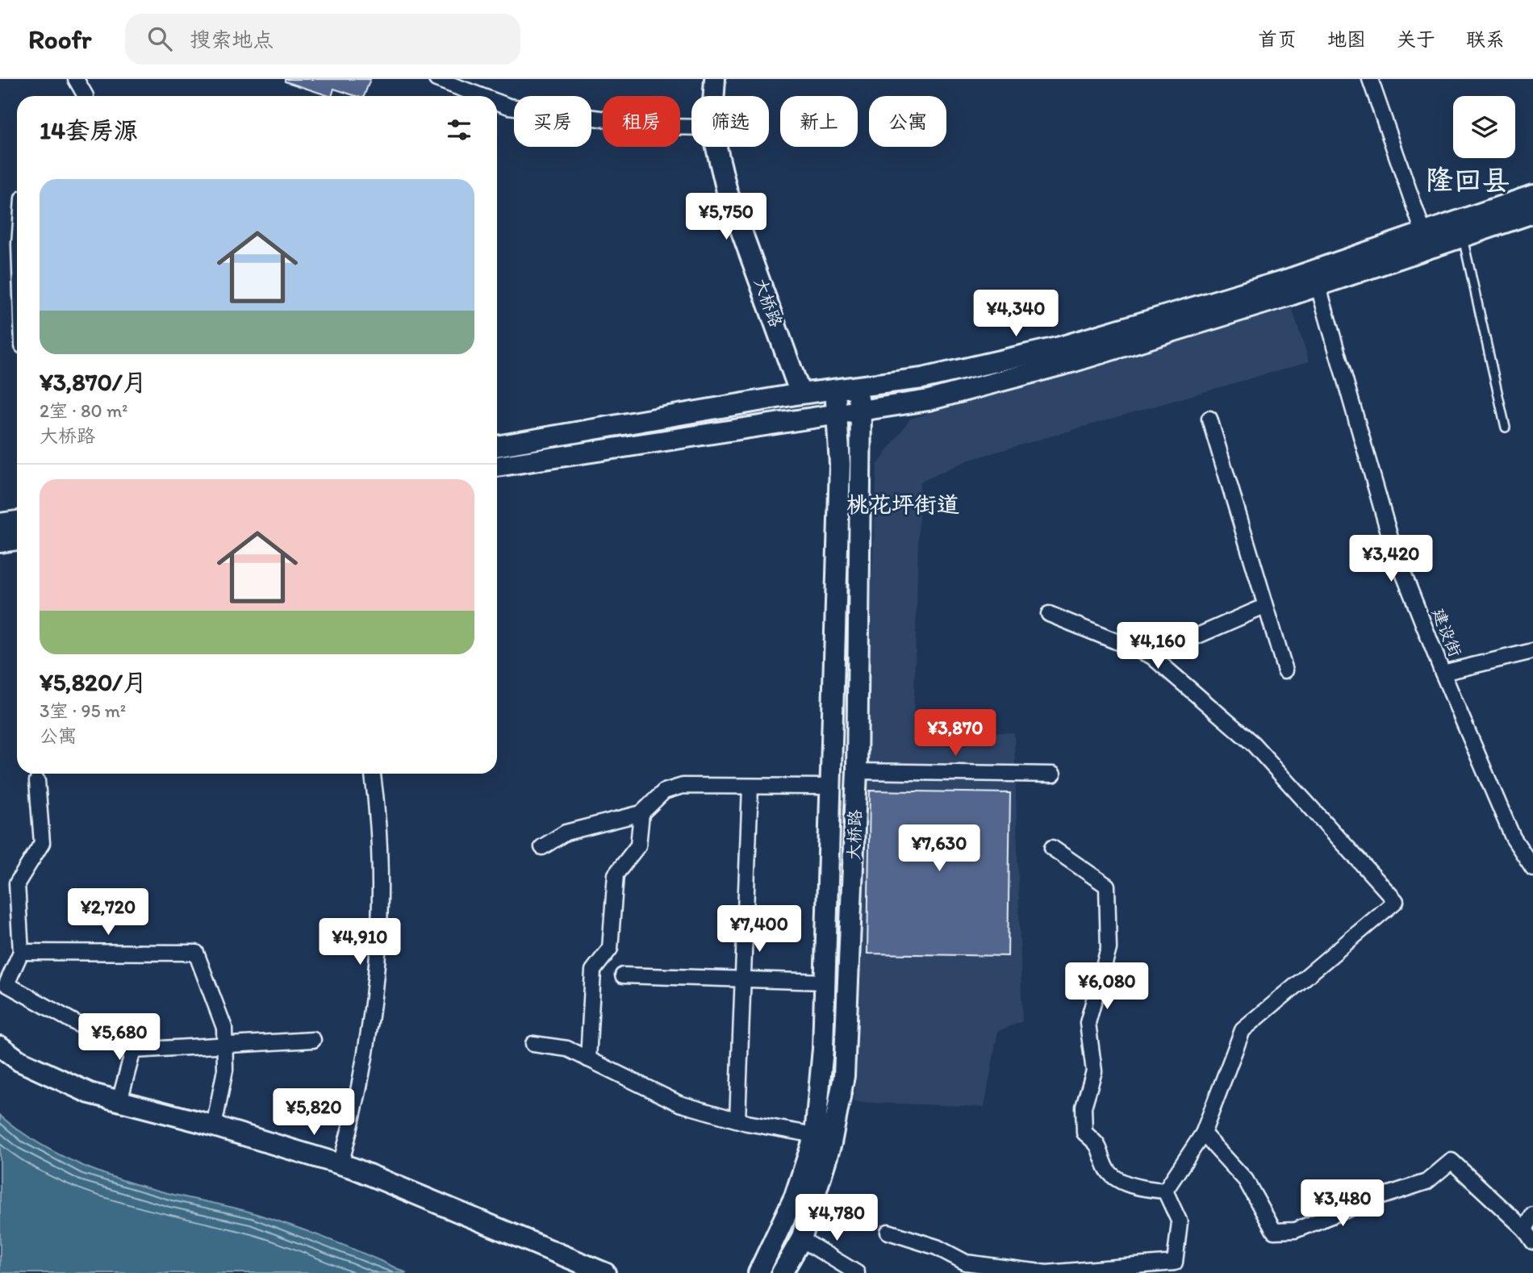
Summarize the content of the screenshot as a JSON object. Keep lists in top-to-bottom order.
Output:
{
  "streets": {
    "main road": ["大桥路"],
    "street": ["建设街"]
  },
  "districts": ["隆回县", "桃花坪街道"],
  "page": {
    "header": "Roofr",
    "search": "搜索地点",
    "nav": [
      "首页",
      "地图",
      "关于",
      "联系"
    ],
    "chip": [
      "买房",
      "租房",
      "筛选",
      "新上",
      "公寓"
    ],
    "heading": "14套房源",
    "list": [
      {
        "name": "¥3,870/月",
        "note": "2室 · 80 m² · 大桥路"
      },
      {
        "name": "¥5,820/月",
        "note": "3室 · 95 m² · 公寓"
      }
    ],
    "price": [
      "¥5,750",
      "¥4,340",
      "¥3,420",
      "¥4,160",
      "¥3,870",
      "¥7,630",
      "¥2,720",
      "¥7,400",
      "¥4,910",
      "¥6,080",
      "¥5,680",
      "¥5,820",
      "¥3,480",
      "¥4,780"
    ]
  }
}
